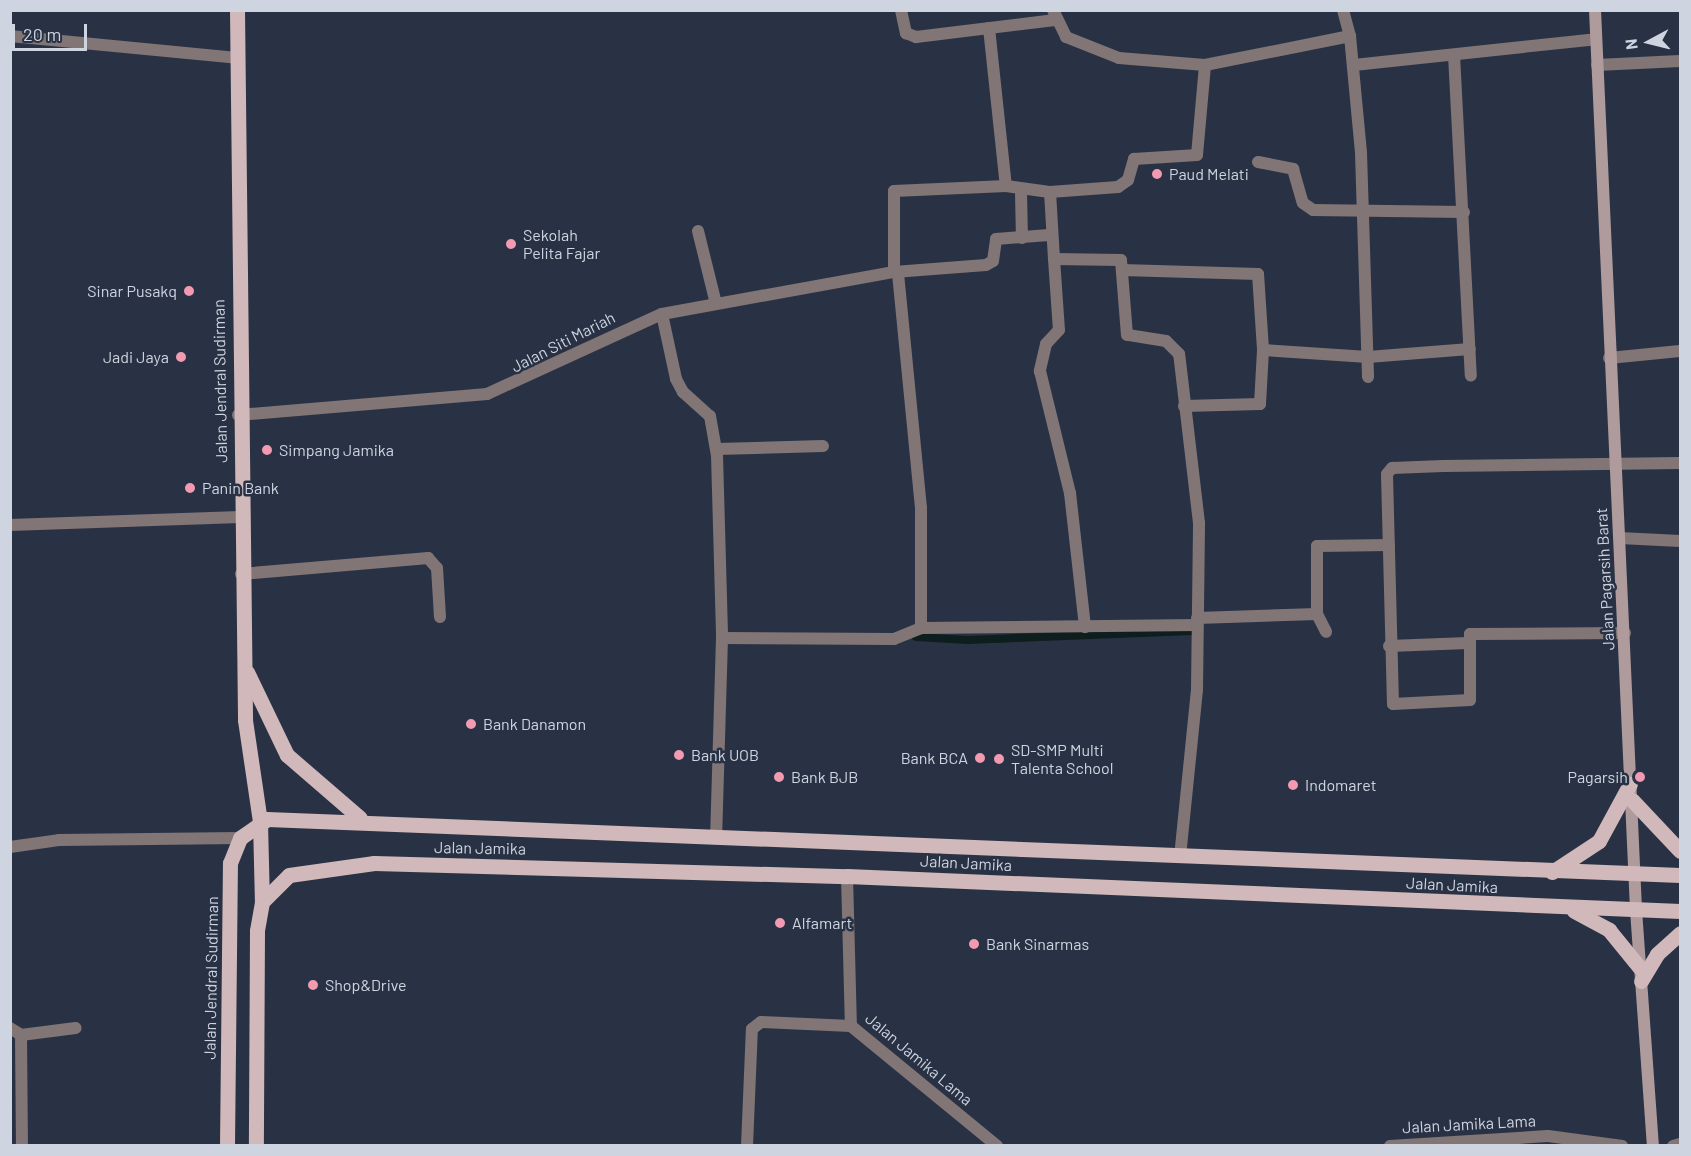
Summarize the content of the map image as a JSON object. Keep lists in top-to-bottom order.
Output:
{
  "streets": {
    "main road": ["Jalan Jendral Sudirman", "Jalan Jamika"],
    "street": ["Jalan Siti Mariah", "Jalan Pagarsih Barat", "Jalan Jamika Lama"]
  },
  "crossings": [
    ["Jalan Siti Mariah", "Jalan Jendral Sudirman"],
    ["Jalan Jendral Sudirman", "Jalan Jamika"],
    ["Jalan Pagarsih Barat", "Jalan Jamika"],
    ["Jalan Jamika", "Jalan Jamika Lama"]
  ],
  "places": [
    "Paud Melati",
    "Sekolah Pelita Fajar",
    "Sinar Pusakq",
    "Jadi Jaya",
    "Simpang Jamika",
    "Panin Bank",
    "Bank Danamon",
    "Bank UOB",
    "Bank BCA",
    "SD-SMP Multi Talenta School",
    "Bank BJB",
    "Pagarsih",
    "Indomaret",
    "Alfamart",
    "Bank Sinarmas",
    "Shop&Drive"
  ],
  "scale_bar": "20 m",
  "north": "left"
}
